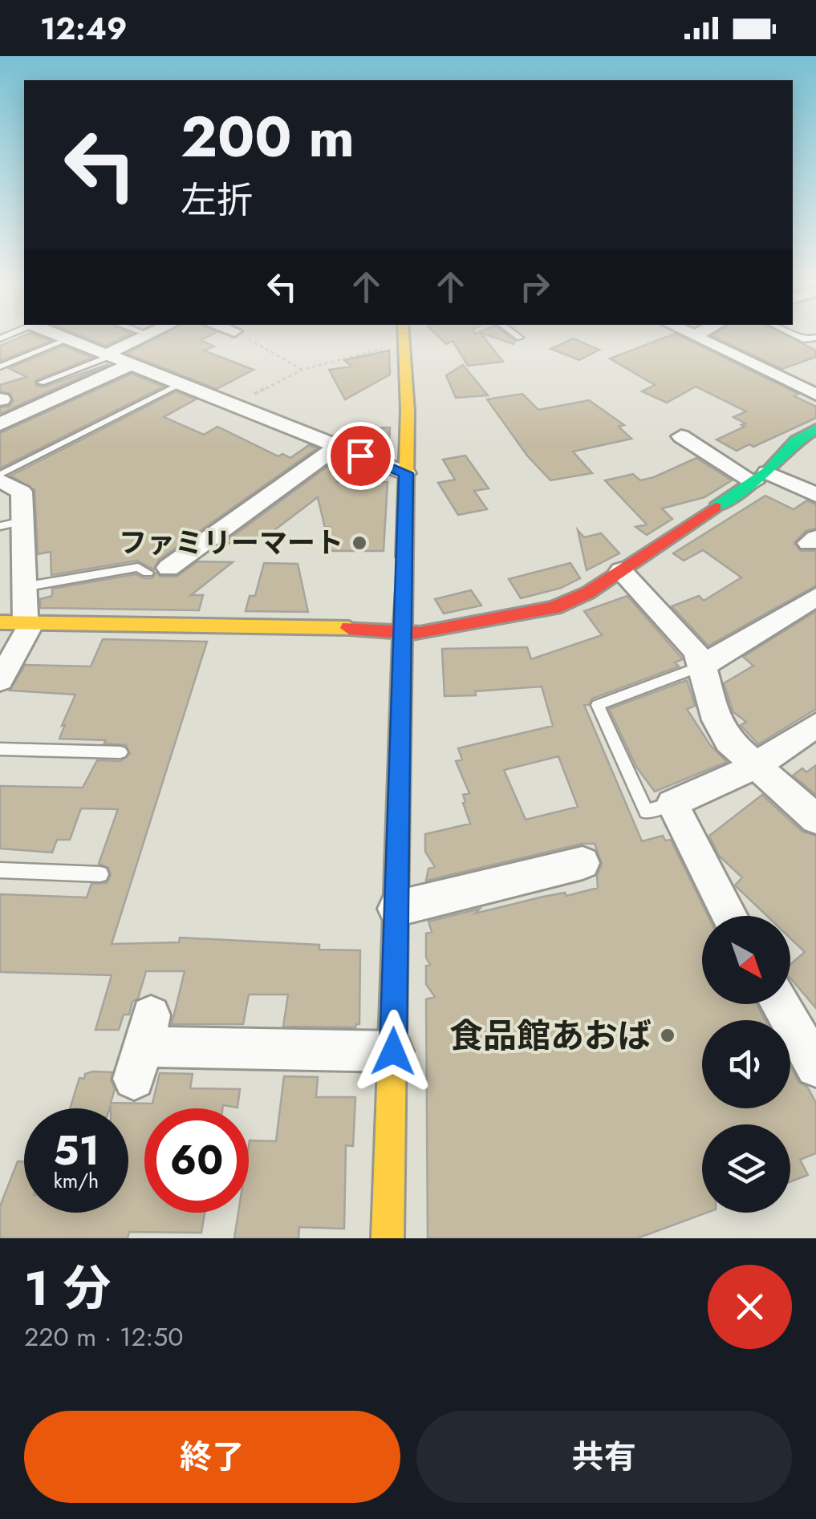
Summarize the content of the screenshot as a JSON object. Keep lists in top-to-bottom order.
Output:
{
  "places": ["ファミリーマート", "食品館あおば"],
  "north": "bottom right",
  "page": {
    "status": "12:49",
    "turn": ["200 m", "左折"],
    "speed": "51 km/h",
    "limit": "60",
    "heading": ["1 分", "220 m · 12:50"],
    "buttons": ["終了", "共有"]
  }
}
